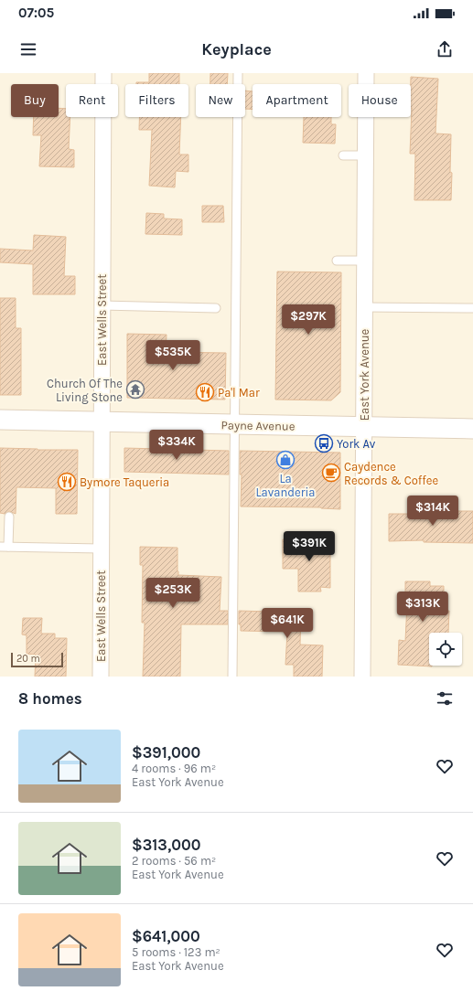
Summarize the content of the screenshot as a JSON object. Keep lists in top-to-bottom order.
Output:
{
  "streets": {
    "street": ["East Wells Street", "East York Avenue", "Payne Avenue"]
  },
  "crossings": [
    ["East Wells Street", "Payne Avenue"],
    ["East York Avenue", "Payne Avenue"]
  ],
  "places": {
    "temple": ["Church Of The Living Stone"],
    "restaurant": ["Pa'l Mar", "Bymore Taqueria"],
    "bus stop": ["York Av"],
    "shop": ["La Lavanderia"],
    "cafe": ["Caydence Records & Coffee"]
  },
  "scale_bar": "20 m",
  "page": {
    "status": "07:05",
    "header": "Keyplace",
    "chip": [
      "Buy",
      "Rent",
      "Filters",
      "New",
      "Apartment",
      "House"
    ],
    "price": [
      "$297K",
      "$535K",
      "$334K",
      "$314K",
      "$391K",
      "$253K",
      "$313K",
      "$641K"
    ],
    "scale": "20 m",
    "heading": "8 homes",
    "list": [
      {
        "name": "$391,000",
        "note": "4 rooms · 96 m² · East York Avenue"
      },
      {
        "name": "$313,000",
        "note": "2 rooms · 56 m² · East York Avenue"
      },
      {
        "name": "$641,000",
        "note": "5 rooms · 123 m² · East York Avenue"
      }
    ]
  }
}
